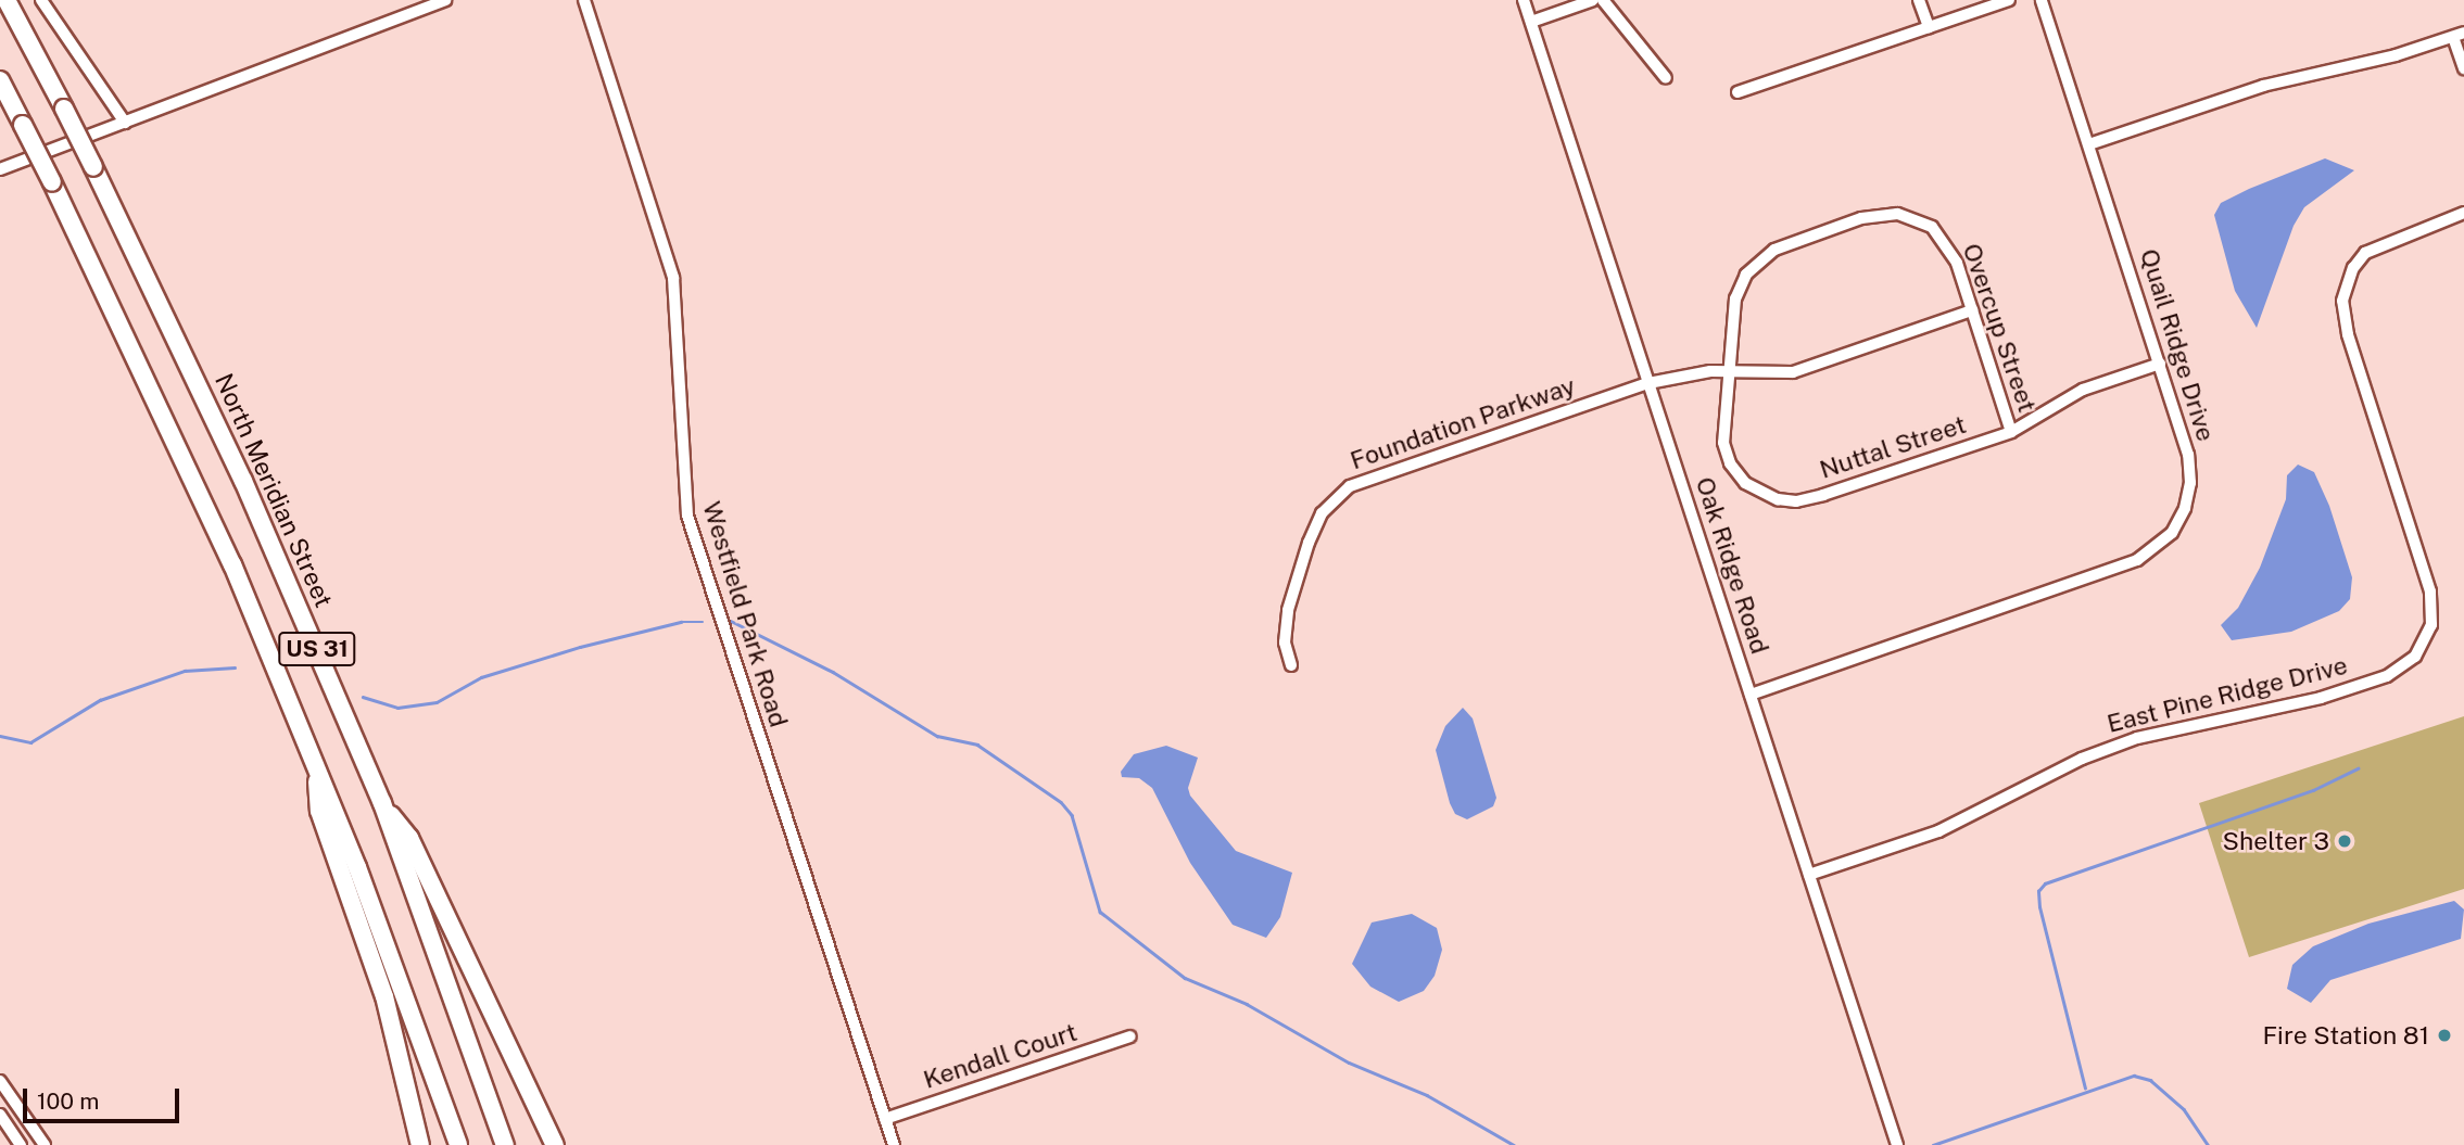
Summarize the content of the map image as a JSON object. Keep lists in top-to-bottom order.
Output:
{
  "streets": {
    "highway": ["North Meridian Street", "US 31"],
    "street": [
      "Overcup Street",
      "Quail Ridge Drive",
      "Foundation Parkway",
      "Nuttal Street",
      "Oak Ridge Road",
      "Westfield Park Road",
      "East Pine Ridge Drive",
      "Kendall Court"
    ]
  },
  "crossings": [
    ["Overcup Street", "Foundation Parkway"],
    ["Overcup Street", "Nuttal Street"],
    ["Quail Ridge Drive", "Nuttal Street"],
    ["Quail Ridge Drive", "Oak Ridge Road"],
    ["Foundation Parkway", "Nuttal Street"],
    ["Foundation Parkway", "Oak Ridge Road"],
    ["Oak Ridge Road", "East Pine Ridge Drive"],
    ["Westfield Park Road", "Kendall Court"]
  ],
  "places": ["Shelter 3", "Fire Station 81"],
  "scale_bar": "100 m"
}
